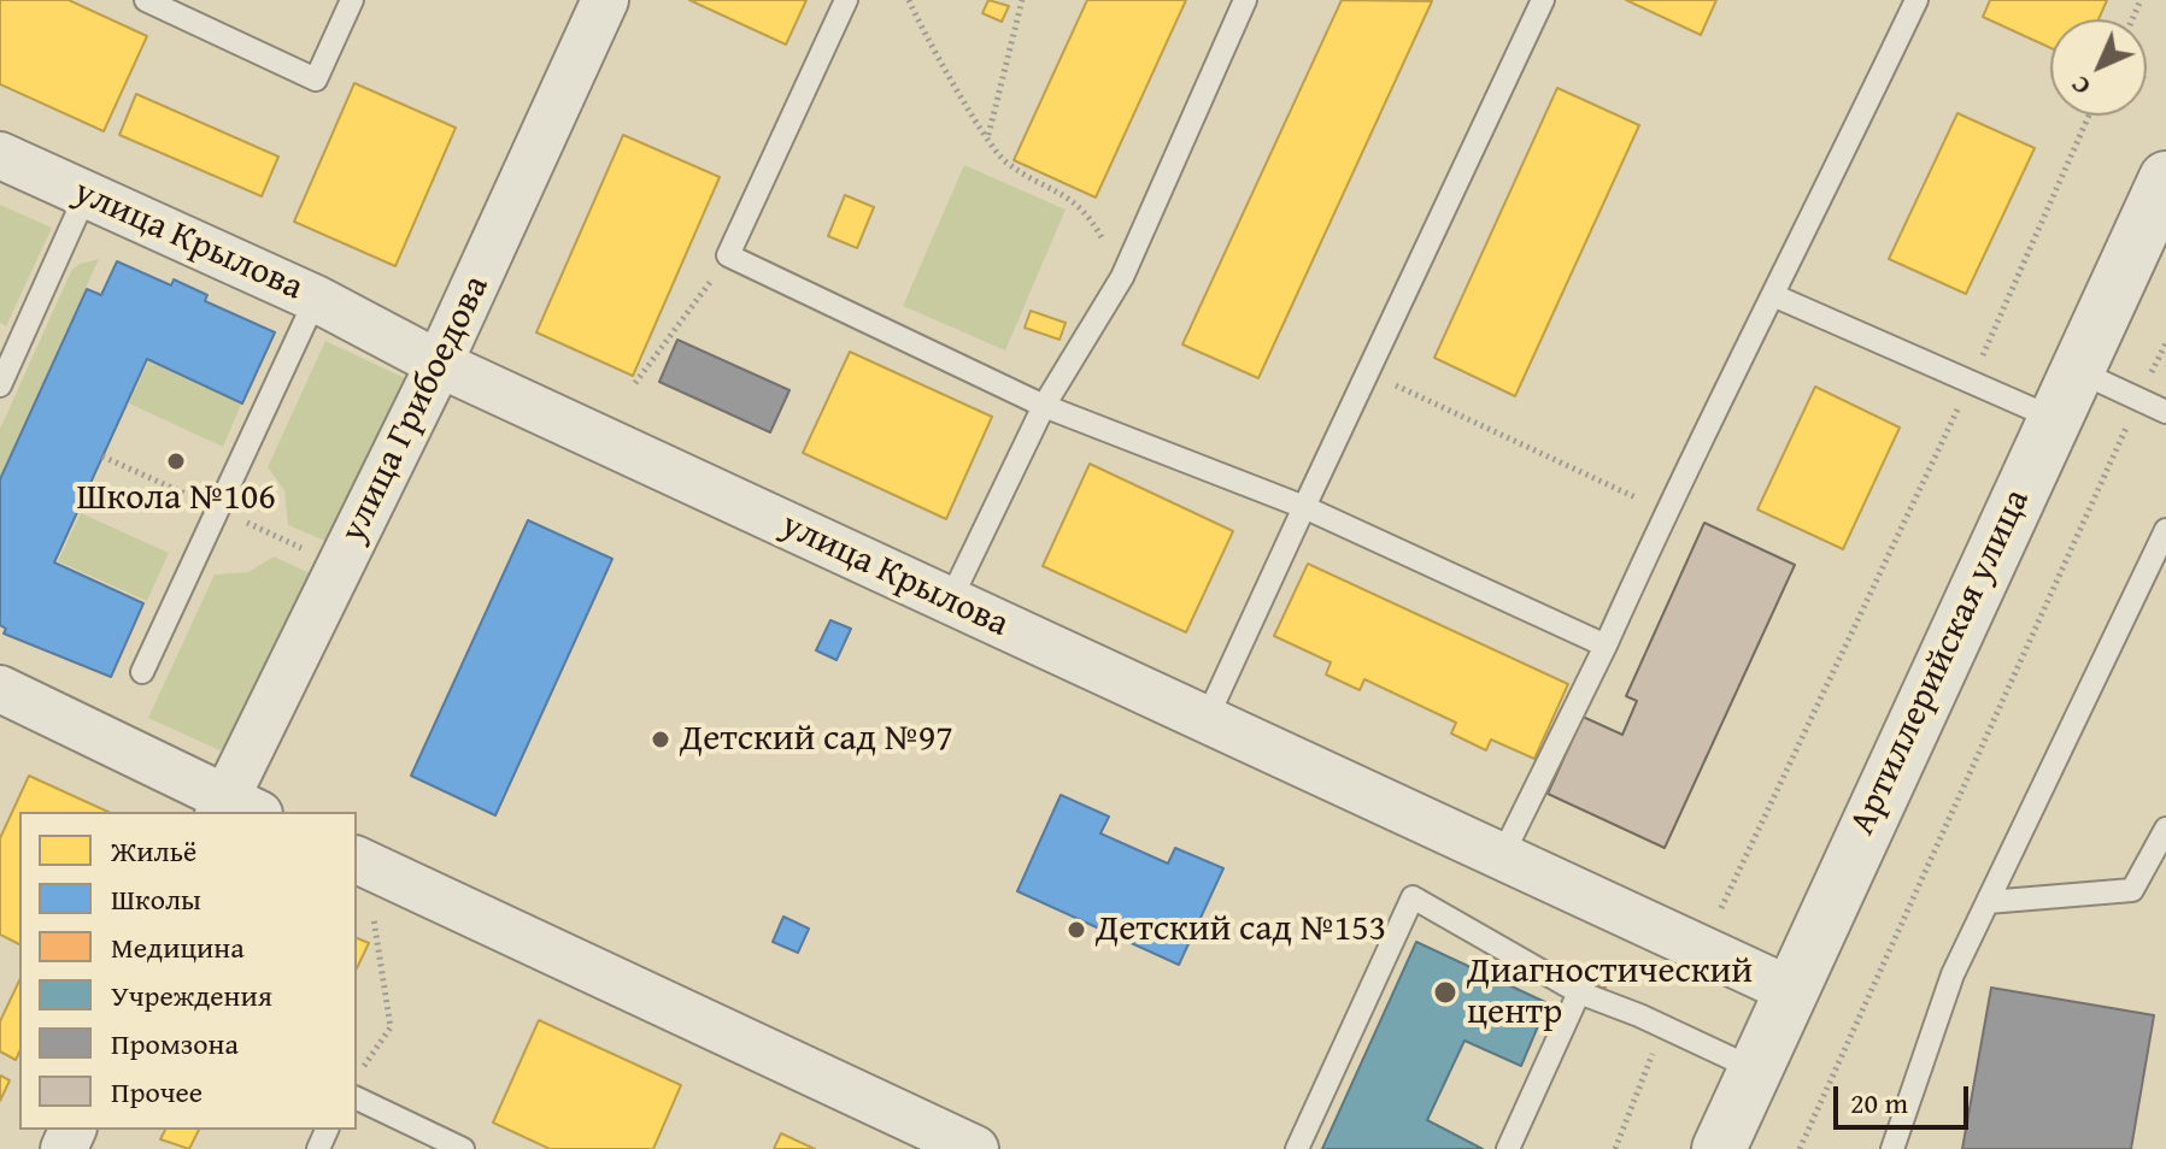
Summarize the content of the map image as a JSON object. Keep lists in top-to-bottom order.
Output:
{
  "streets": {
    "street": ["улица Крылова", "улица Грибоедова", "Артиллерийская улица"]
  },
  "crossings": [
    ["улица Крылова", "улица Грибоедова"],
    ["улица Крылова", "Артиллерийская улица"]
  ],
  "places": [
    "Школа №106",
    "Детский сад №97",
    "Детский сад №153",
    "Диагностический центр"
  ],
  "legend": [
    "Жильё",
    "Школы",
    "Медицина",
    "Учреждения",
    "Промзона",
    "Прочее"
  ],
  "scale_bar": "20 m",
  "north": "bottom left"
}
